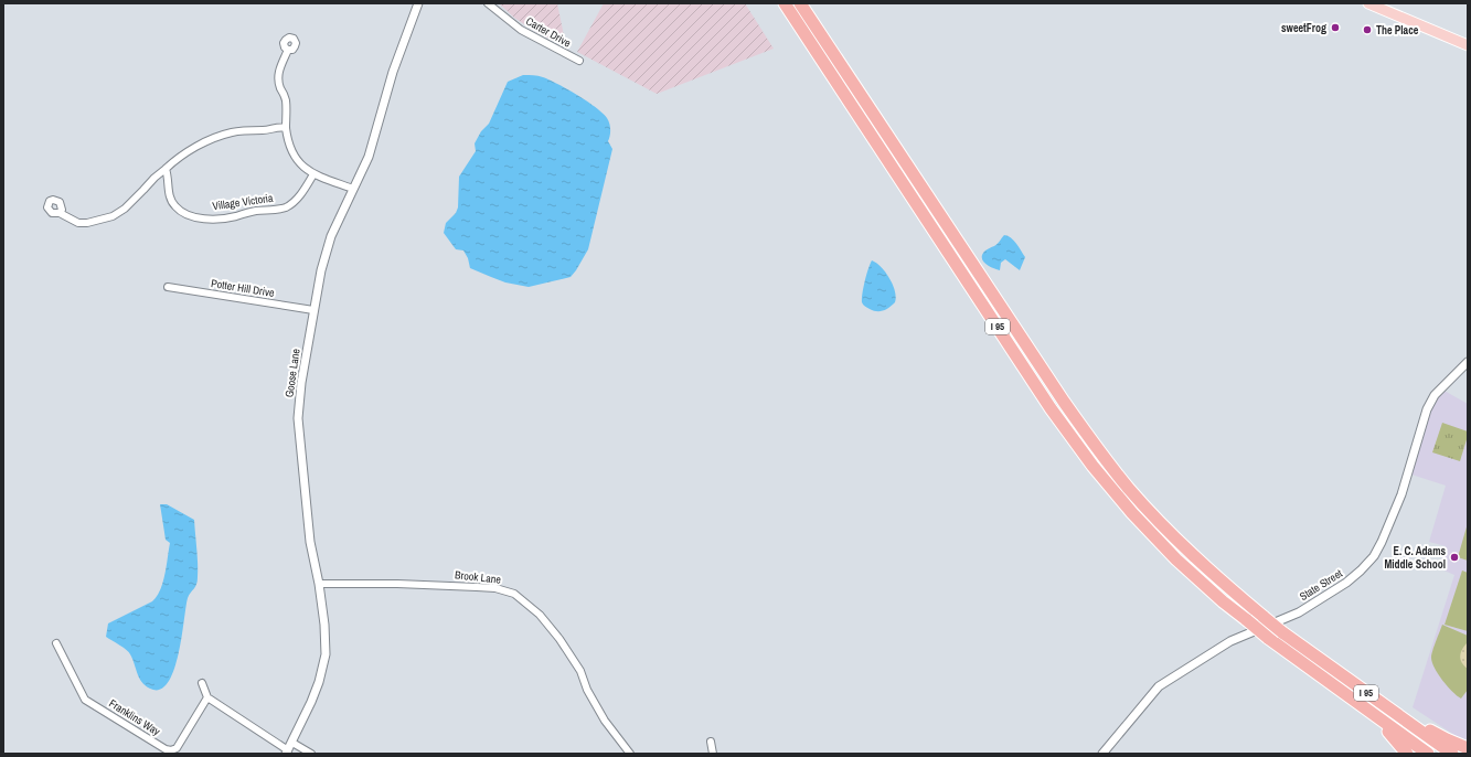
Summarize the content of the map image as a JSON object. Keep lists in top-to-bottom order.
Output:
{
  "streets": {
    "highway": ["I 95"],
    "street": [
      "Carter Drive",
      "Village Victoria",
      "Potter Hill Drive",
      "Goose Lane",
      "Brook Lane",
      "State Street",
      "Franklins Way"
    ]
  },
  "crossings": [
    ["Potter Hill Drive", "Goose Lane"],
    ["Goose Lane", "Brook Lane"]
  ],
  "places": ["sweetFrog", "The Place", "E. C. Adams Middle School"]
}
